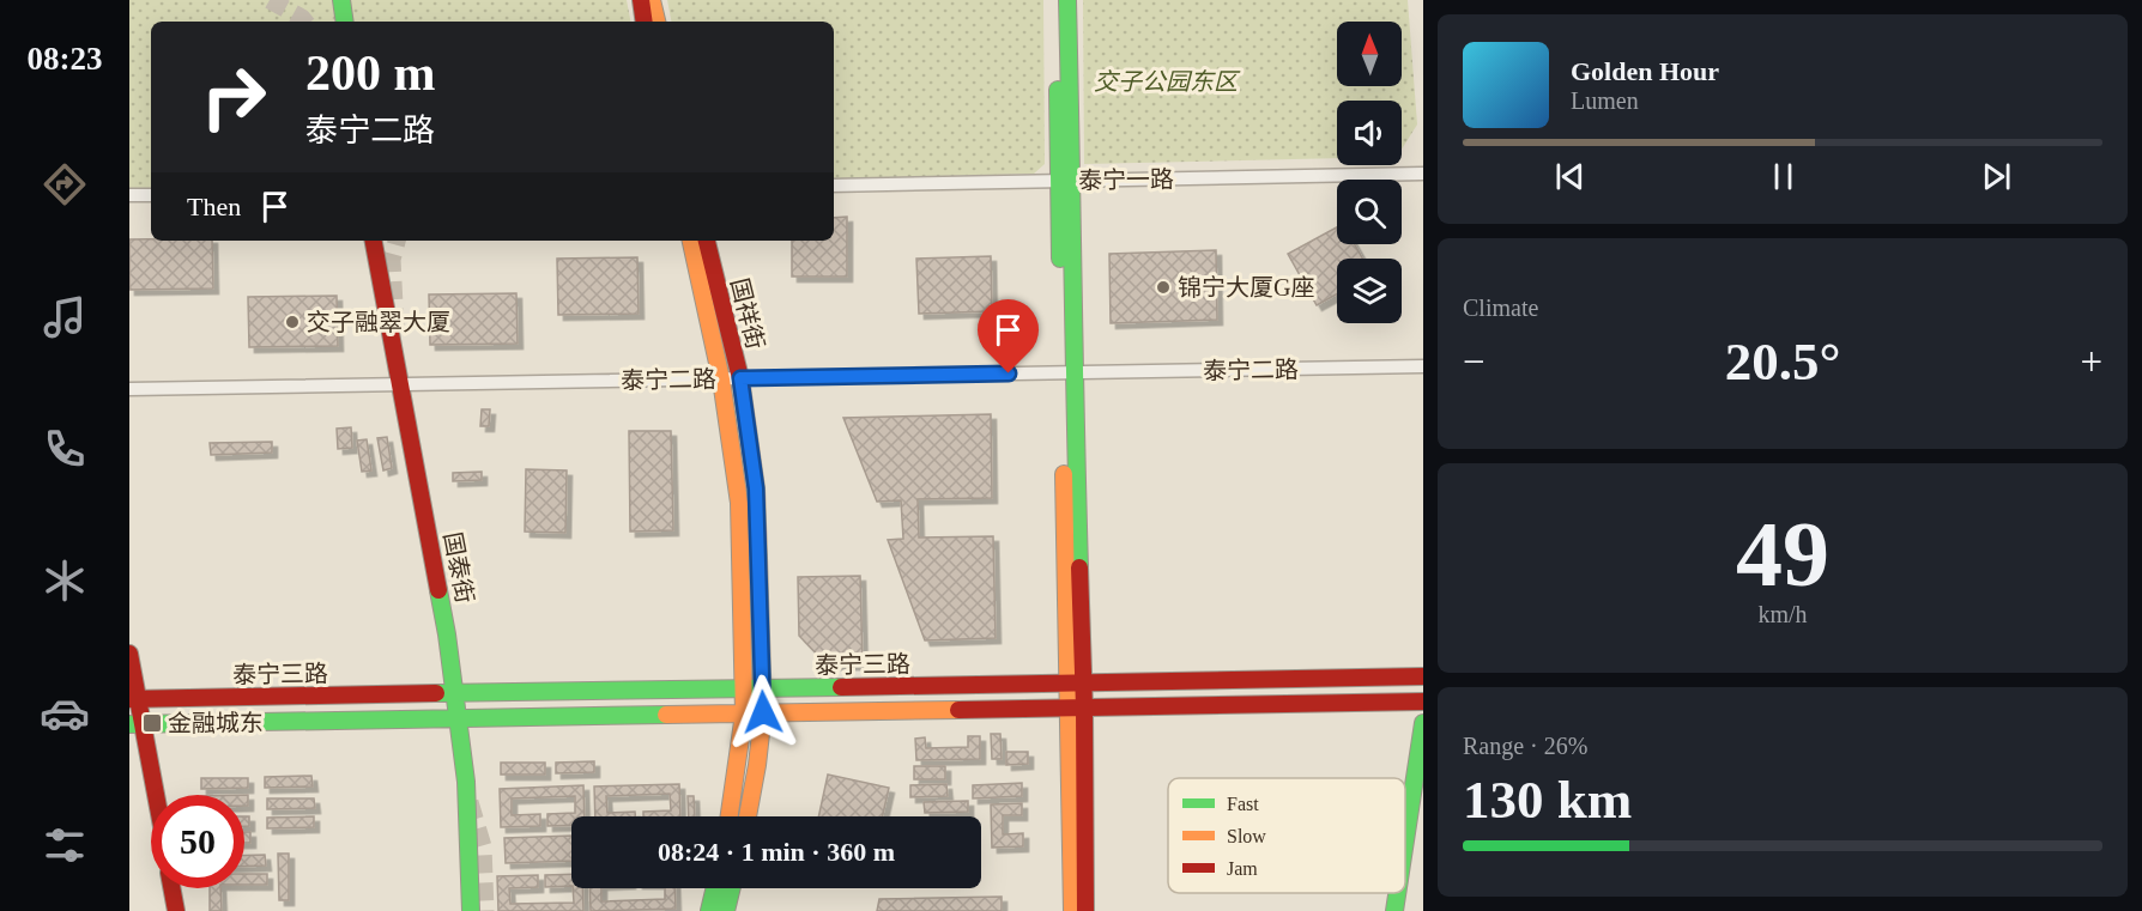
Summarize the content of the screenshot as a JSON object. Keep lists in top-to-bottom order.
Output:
{
  "streets": {
    "street": [
      "泰宁一路",
      "国祥街",
      "泰宁二路",
      "国泰街",
      "泰宁三路"
    ]
  },
  "crossings": [
    ["国祥街", "泰宁二路"],
    ["国祥街", "泰宁三路"],
    ["泰宁二路", "国泰街"],
    ["国泰街", "泰宁三路"]
  ],
  "parks": ["交子公园东区"],
  "places": {
    "other": ["锦宁大厦G座", "交子融翠大厦"],
    "transit": ["金融城东"]
  },
  "legend": ["Fast", "Slow", "Jam"],
  "north": "top",
  "page": {
    "tabs": "08:23",
    "turn": ["200 m", "泰宁二路"],
    "song": ["Golden Hour", "Lumen"],
    "then": "Then",
    "tile": [
      "Climate",
      ["49", "km/h"],
      ["Range · 26%", "130 km"]
    ],
    "heat": ["−", "20.5°", "+"],
    "limit": "50",
    "trip": "08:24 · 1 min · 360 m"
  }
}
